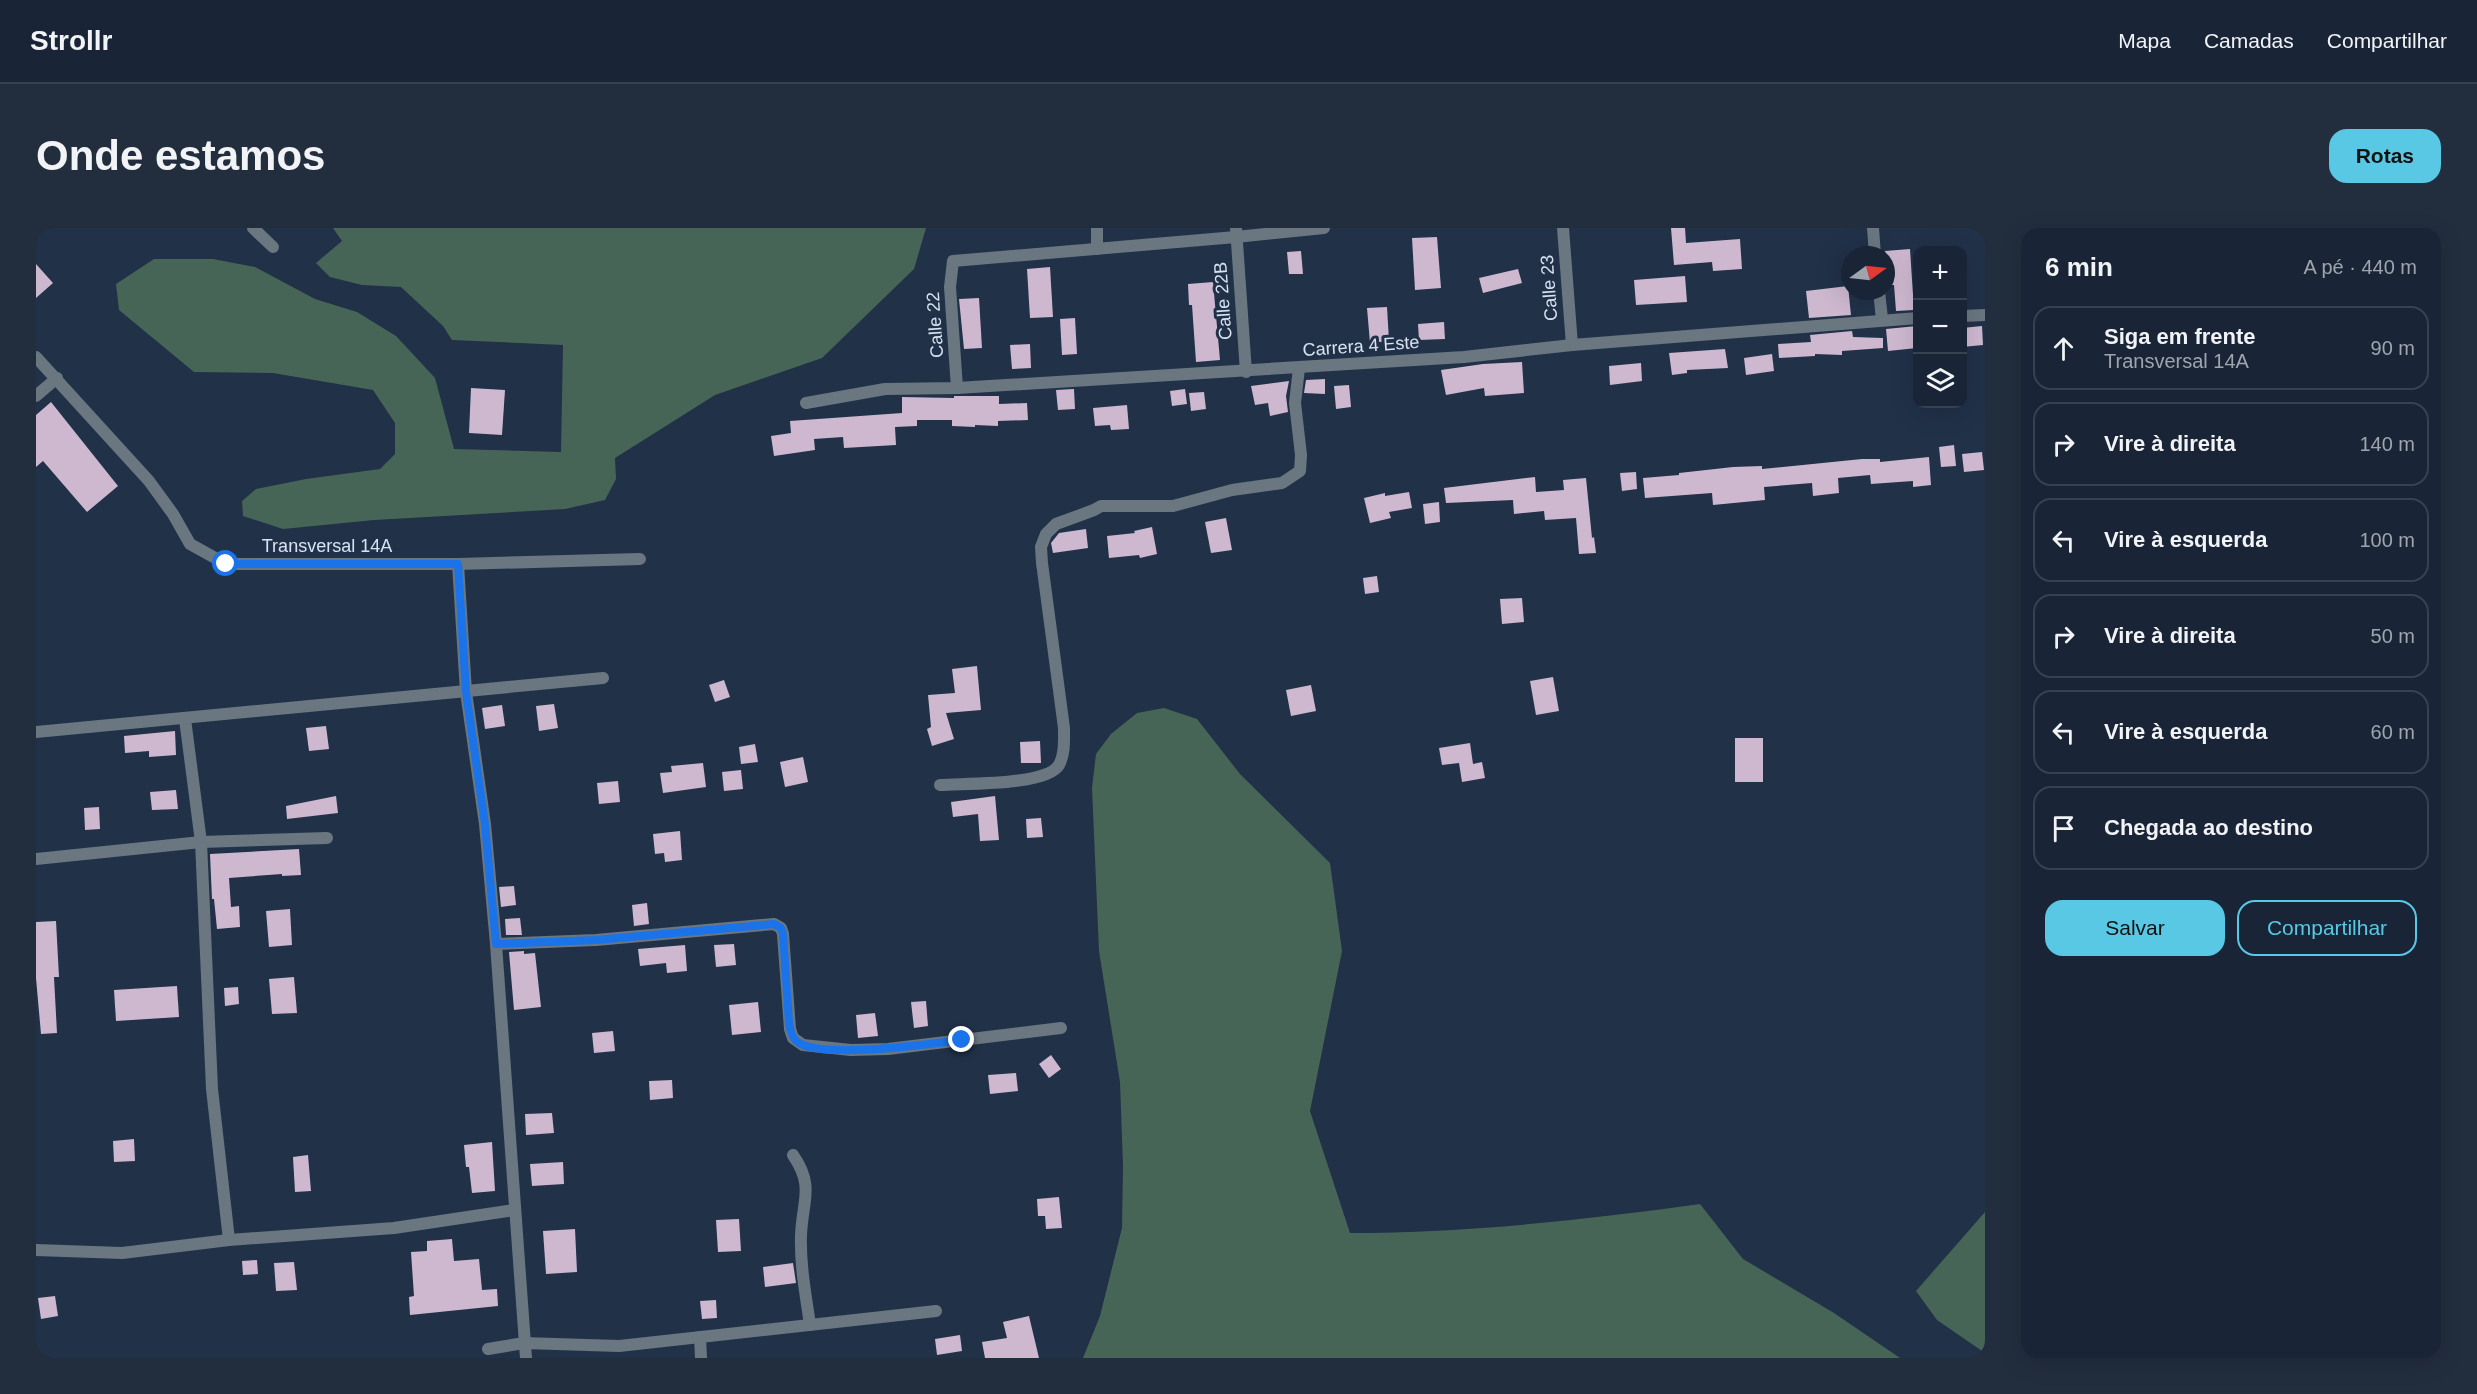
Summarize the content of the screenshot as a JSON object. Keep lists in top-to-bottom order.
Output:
{
  "streets": {
    "street": [
      "Calle 23",
      "Calle 22B",
      "Calle 22",
      "Carrera 4 Este",
      "Transversal 14A"
    ]
  },
  "crossings": [
    ["Calle 23", "Carrera 4 Este"],
    ["Calle 22B", "Carrera 4 Este"],
    ["Calle 22", "Carrera 4 Este"]
  ],
  "north": "right",
  "page": {
    "header": "Strollr",
    "nav": ["Mapa", "Camadas", "Compartilhar"],
    "buttons": [
      "Rotas",
      ["Salvar", "Compartilhar"]
    ],
    "title": "Onde estamos",
    "heading": ["6 min", "A pé · 440 m"],
    "map_buttons": ["+", "−"],
    "list": [
      ["Siga em frente", "Transversal 14A", "90 m"],
      ["Vire à direita", "140 m"],
      ["Vire à esquerda", "100 m"],
      ["Vire à direita", "50 m"],
      ["Vire à esquerda", "60 m"],
      "Chegada ao destino"
    ]
  }
}
